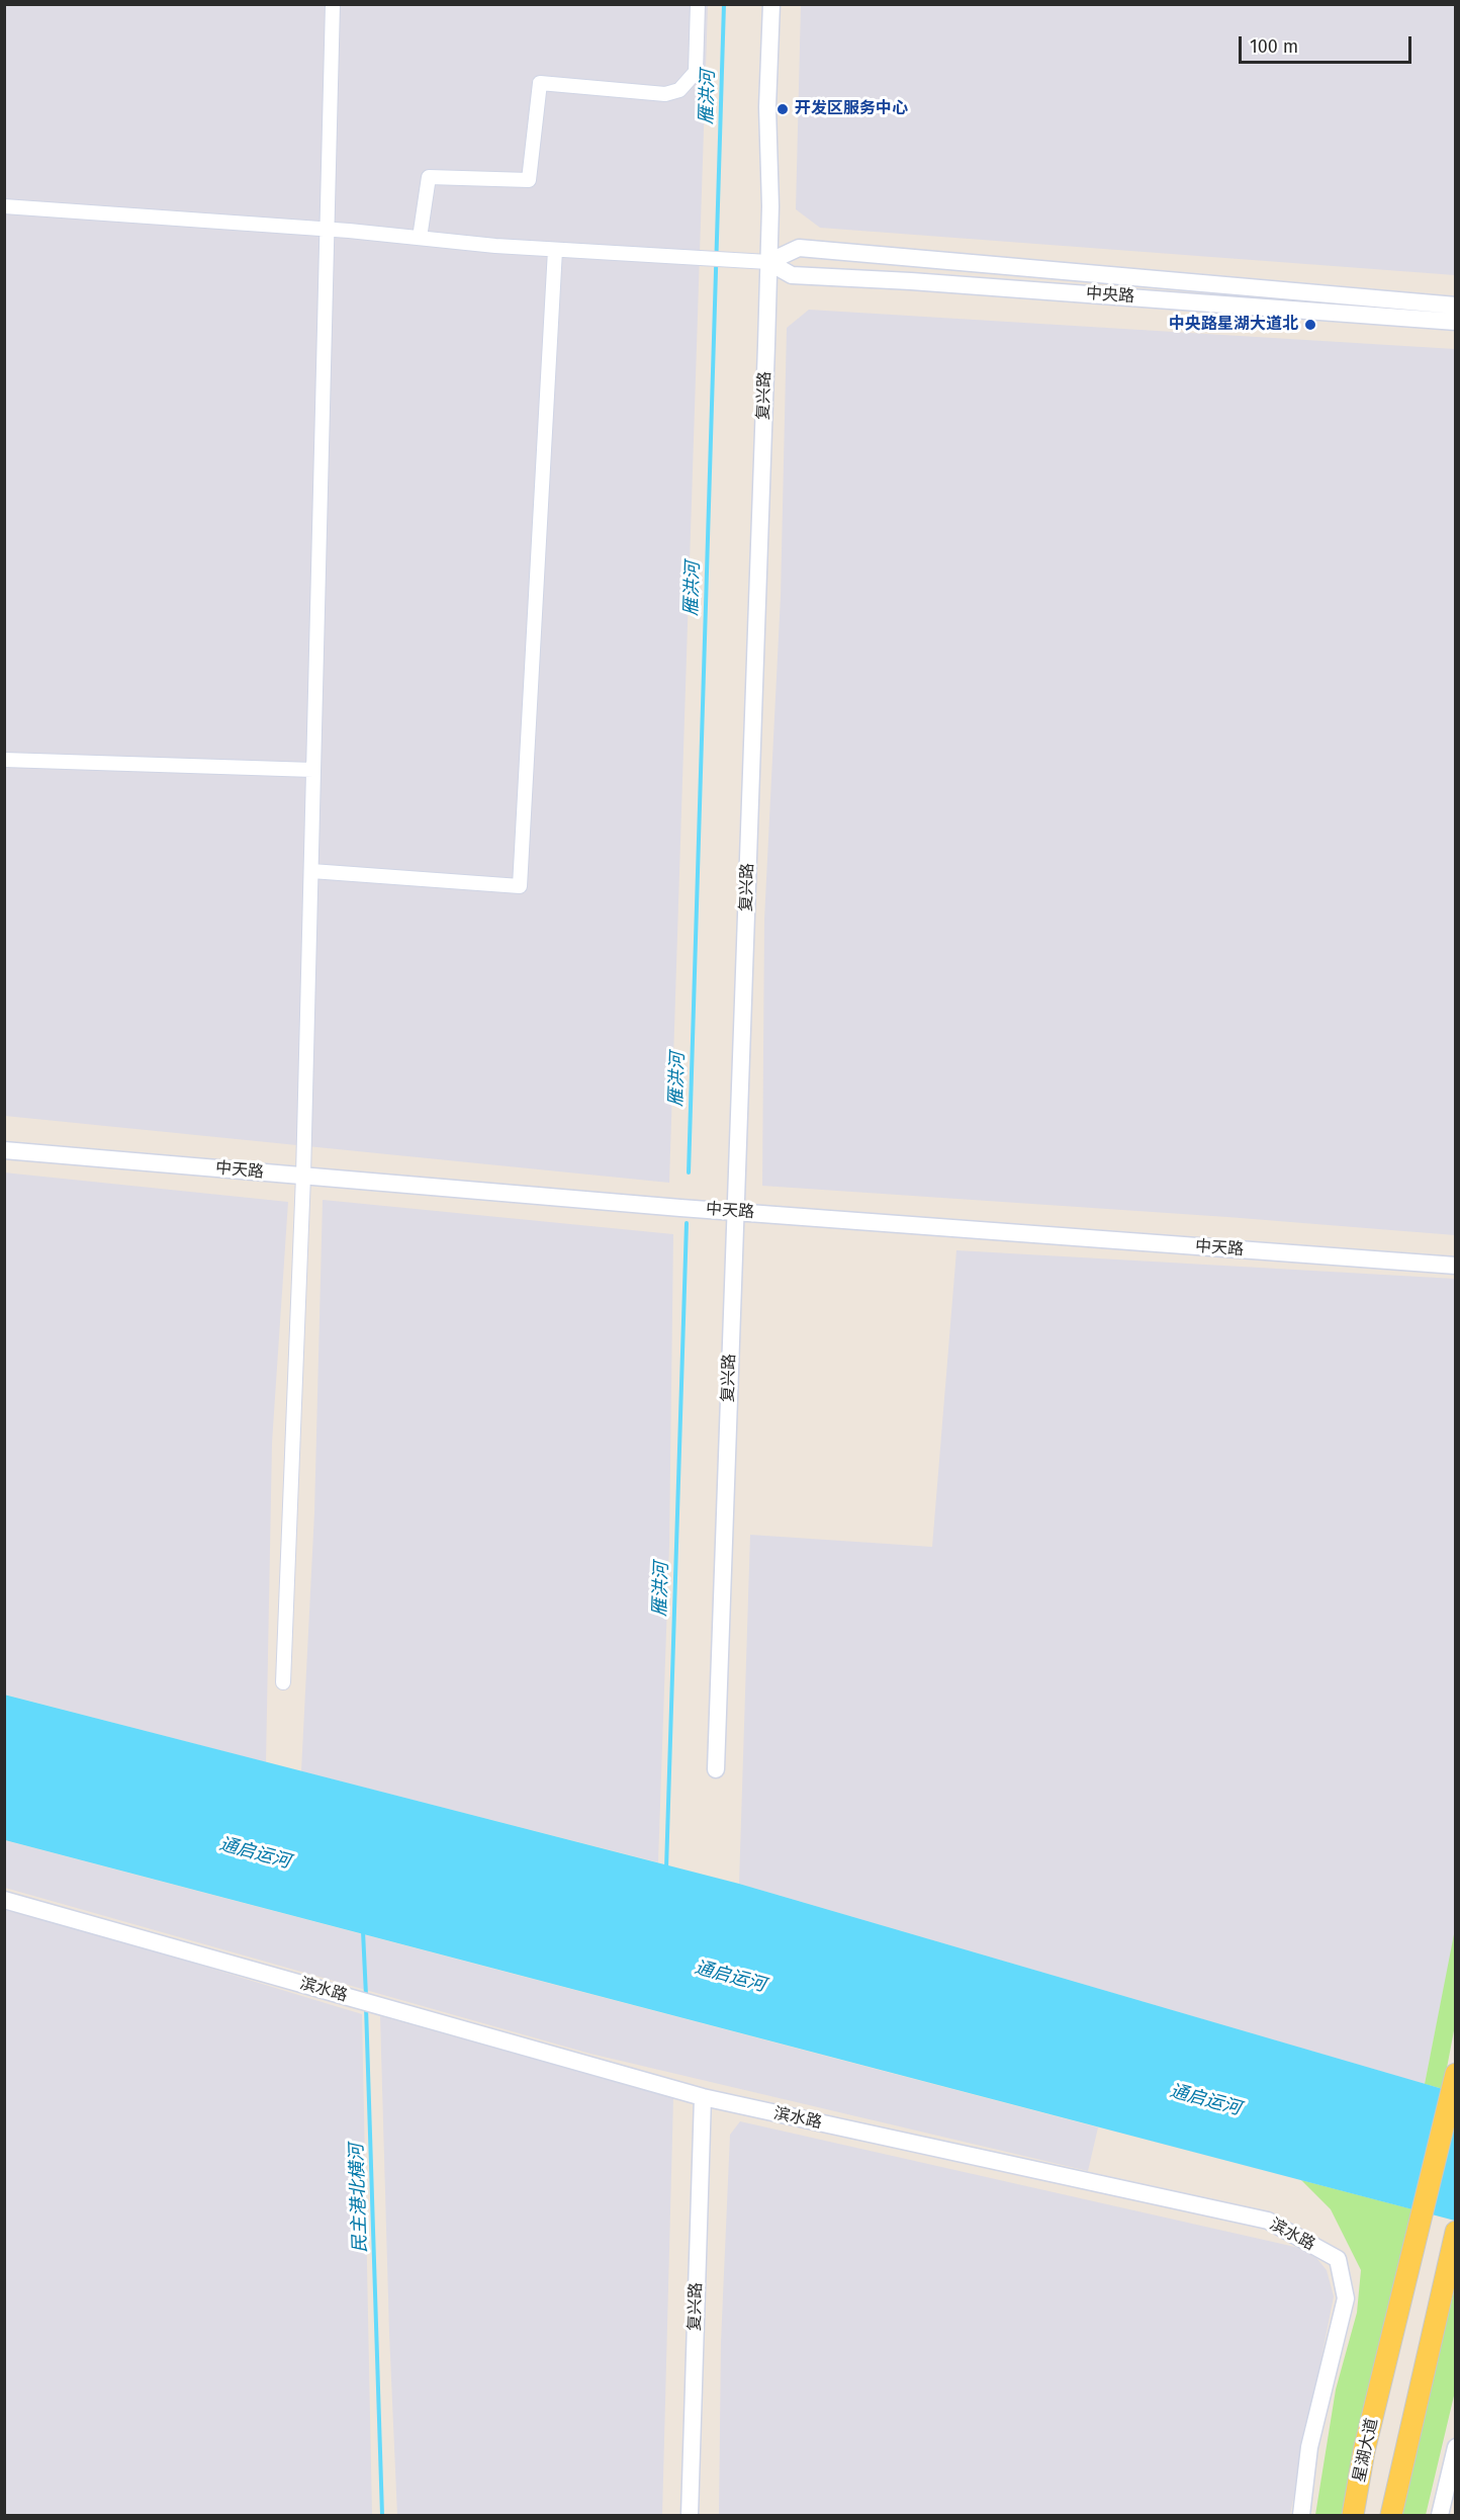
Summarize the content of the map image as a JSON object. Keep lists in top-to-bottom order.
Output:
{
  "streets": {
    "main road": ["星湖大道"],
    "street": [
      "中央路",
      "复兴路",
      "中天路",
      "滨水路"
    ]
  },
  "crossings": [
    ["中央路", "复兴路"],
    ["复兴路", "中天路"],
    ["复兴路", "滨水路"]
  ],
  "water": ["雁洪河", "通启运河", "民主港北横河"],
  "places": ["开发区服务中心", "中央路星湖大道北"],
  "scale_bar": "100 m"
}
